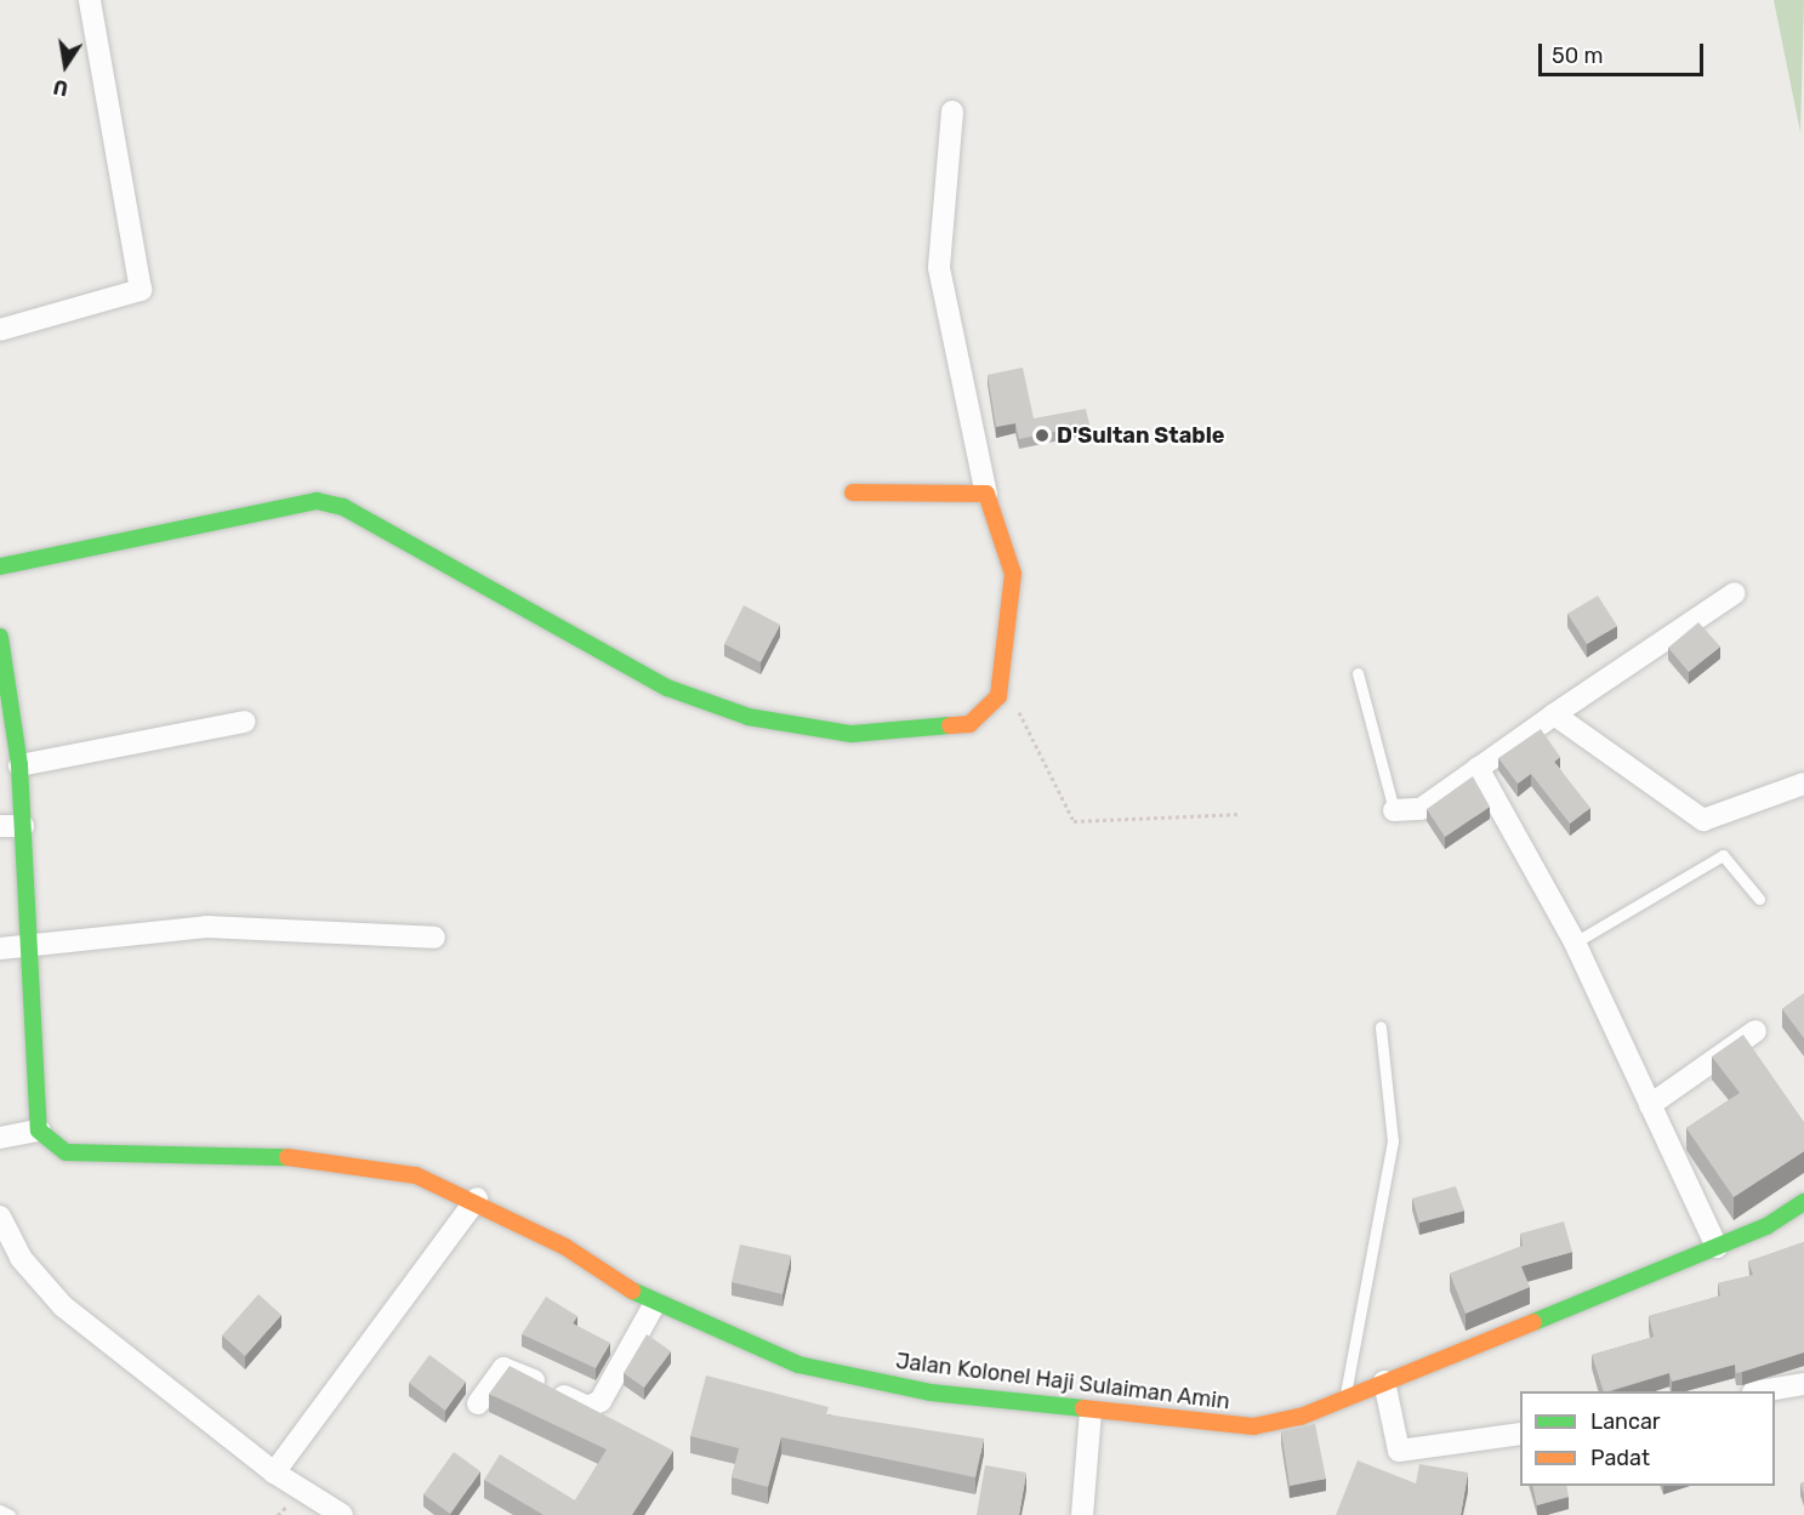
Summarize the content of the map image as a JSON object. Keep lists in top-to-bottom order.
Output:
{
  "streets": {
    "street": ["Jalan Kolonel Haji Sulaiman Amin"]
  },
  "places": ["D'Sultan Stable"],
  "legend": ["Lancar", "Padat"],
  "scale_bar": "50 m",
  "north": "bottom"
}
